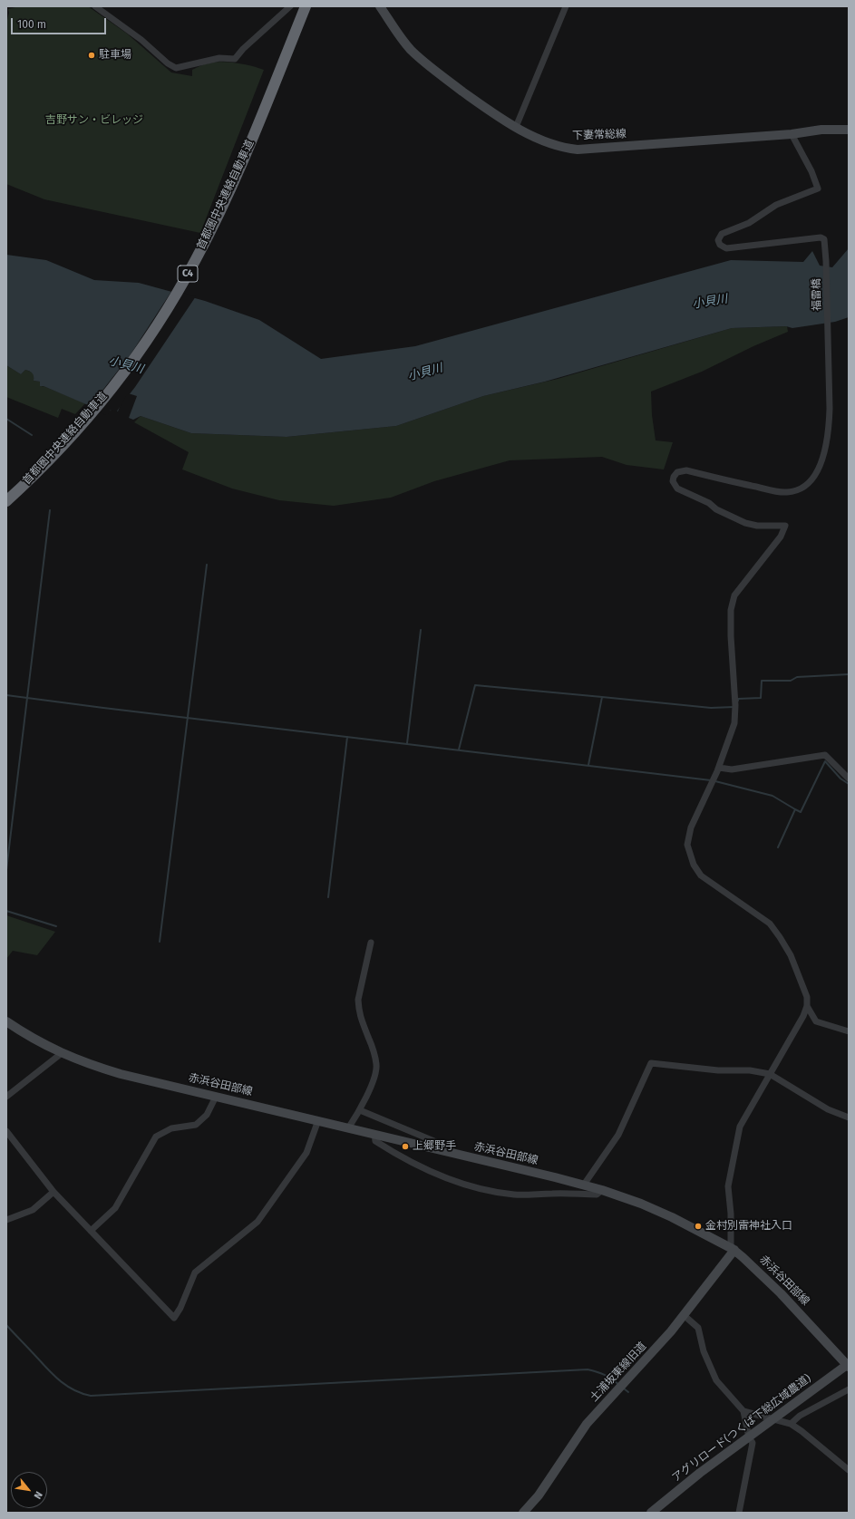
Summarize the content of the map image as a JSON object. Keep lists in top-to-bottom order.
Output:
{
  "streets": {
    "highway": ["首都圏中央連絡自動車道", "C4"],
    "main road": [
      "下妻常総線",
      "赤浜谷田部線",
      "土浦坂東線旧道",
      "アグリロード(つくば下総広域農道)"
    ],
    "street": ["福雷橋"]
  },
  "crossings": [
    ["下妻常総線", "福雷橋"],
    ["赤浜谷田部線", "土浦坂東線旧道"],
    ["赤浜谷田部線", "アグリロード(つくば下総広域農道)"]
  ],
  "water": ["小貝川"],
  "parks": ["吉野サン・ビレッジ"],
  "places": ["駐車場", "上郷野手", "金村別雷神社入口"],
  "scale_bar": "100 m",
  "north": "bottom right"
}
